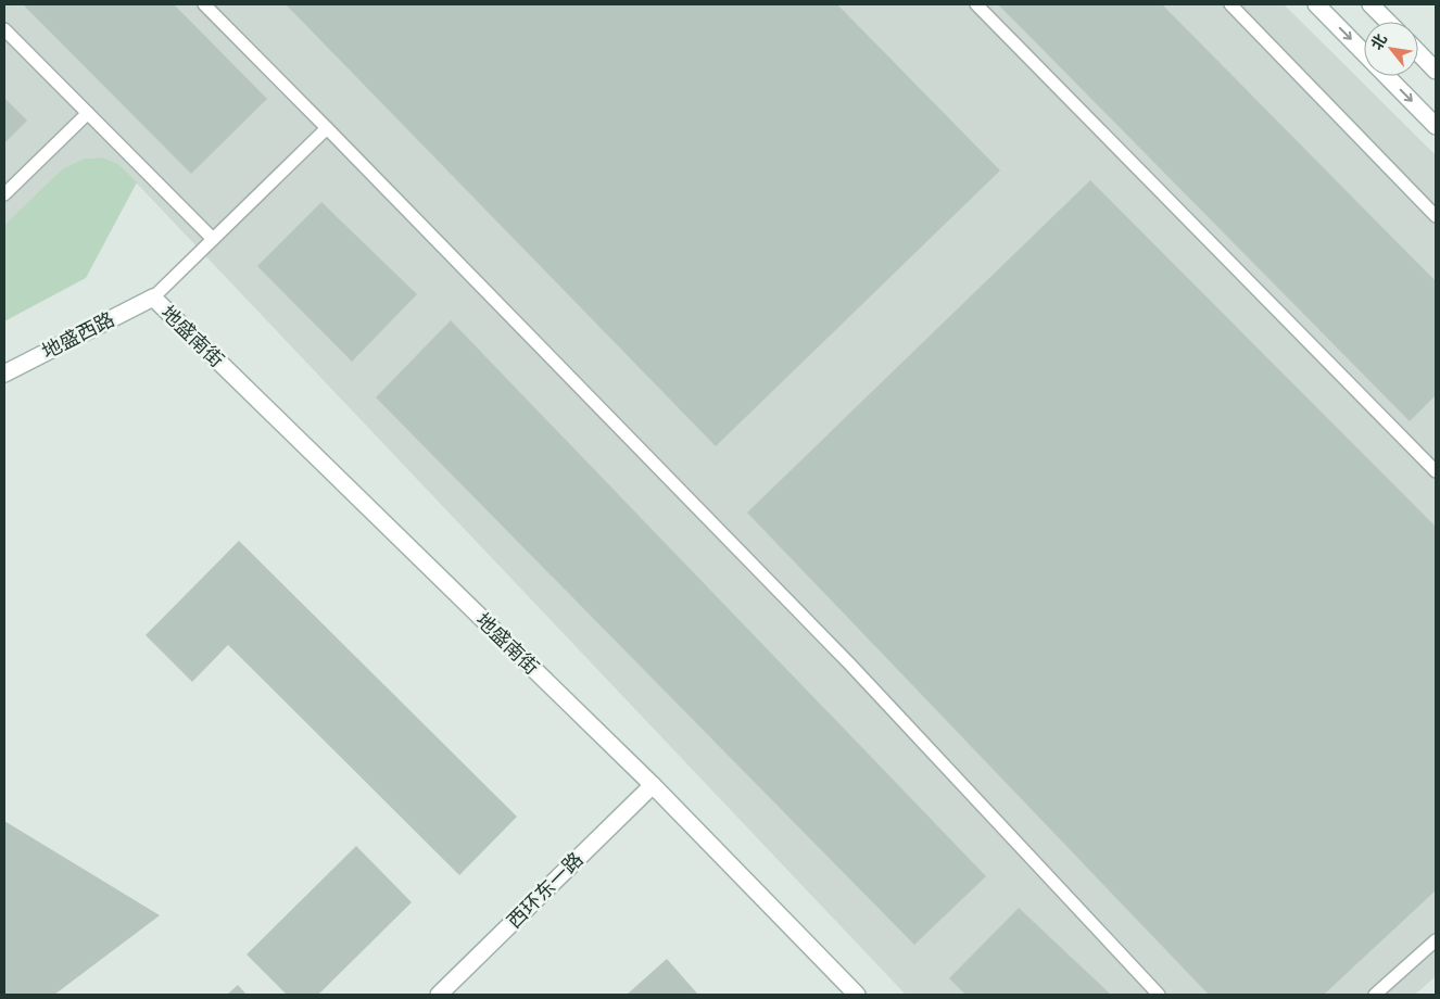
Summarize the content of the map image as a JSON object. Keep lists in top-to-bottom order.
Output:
{
  "streets": {
    "street": ["地盛西路", "地盛南街", "西环东一路"]
  },
  "crossings": [
    ["地盛西路", "地盛南街"],
    ["地盛南街", "西环东一路"]
  ],
  "north": "top left"
}
